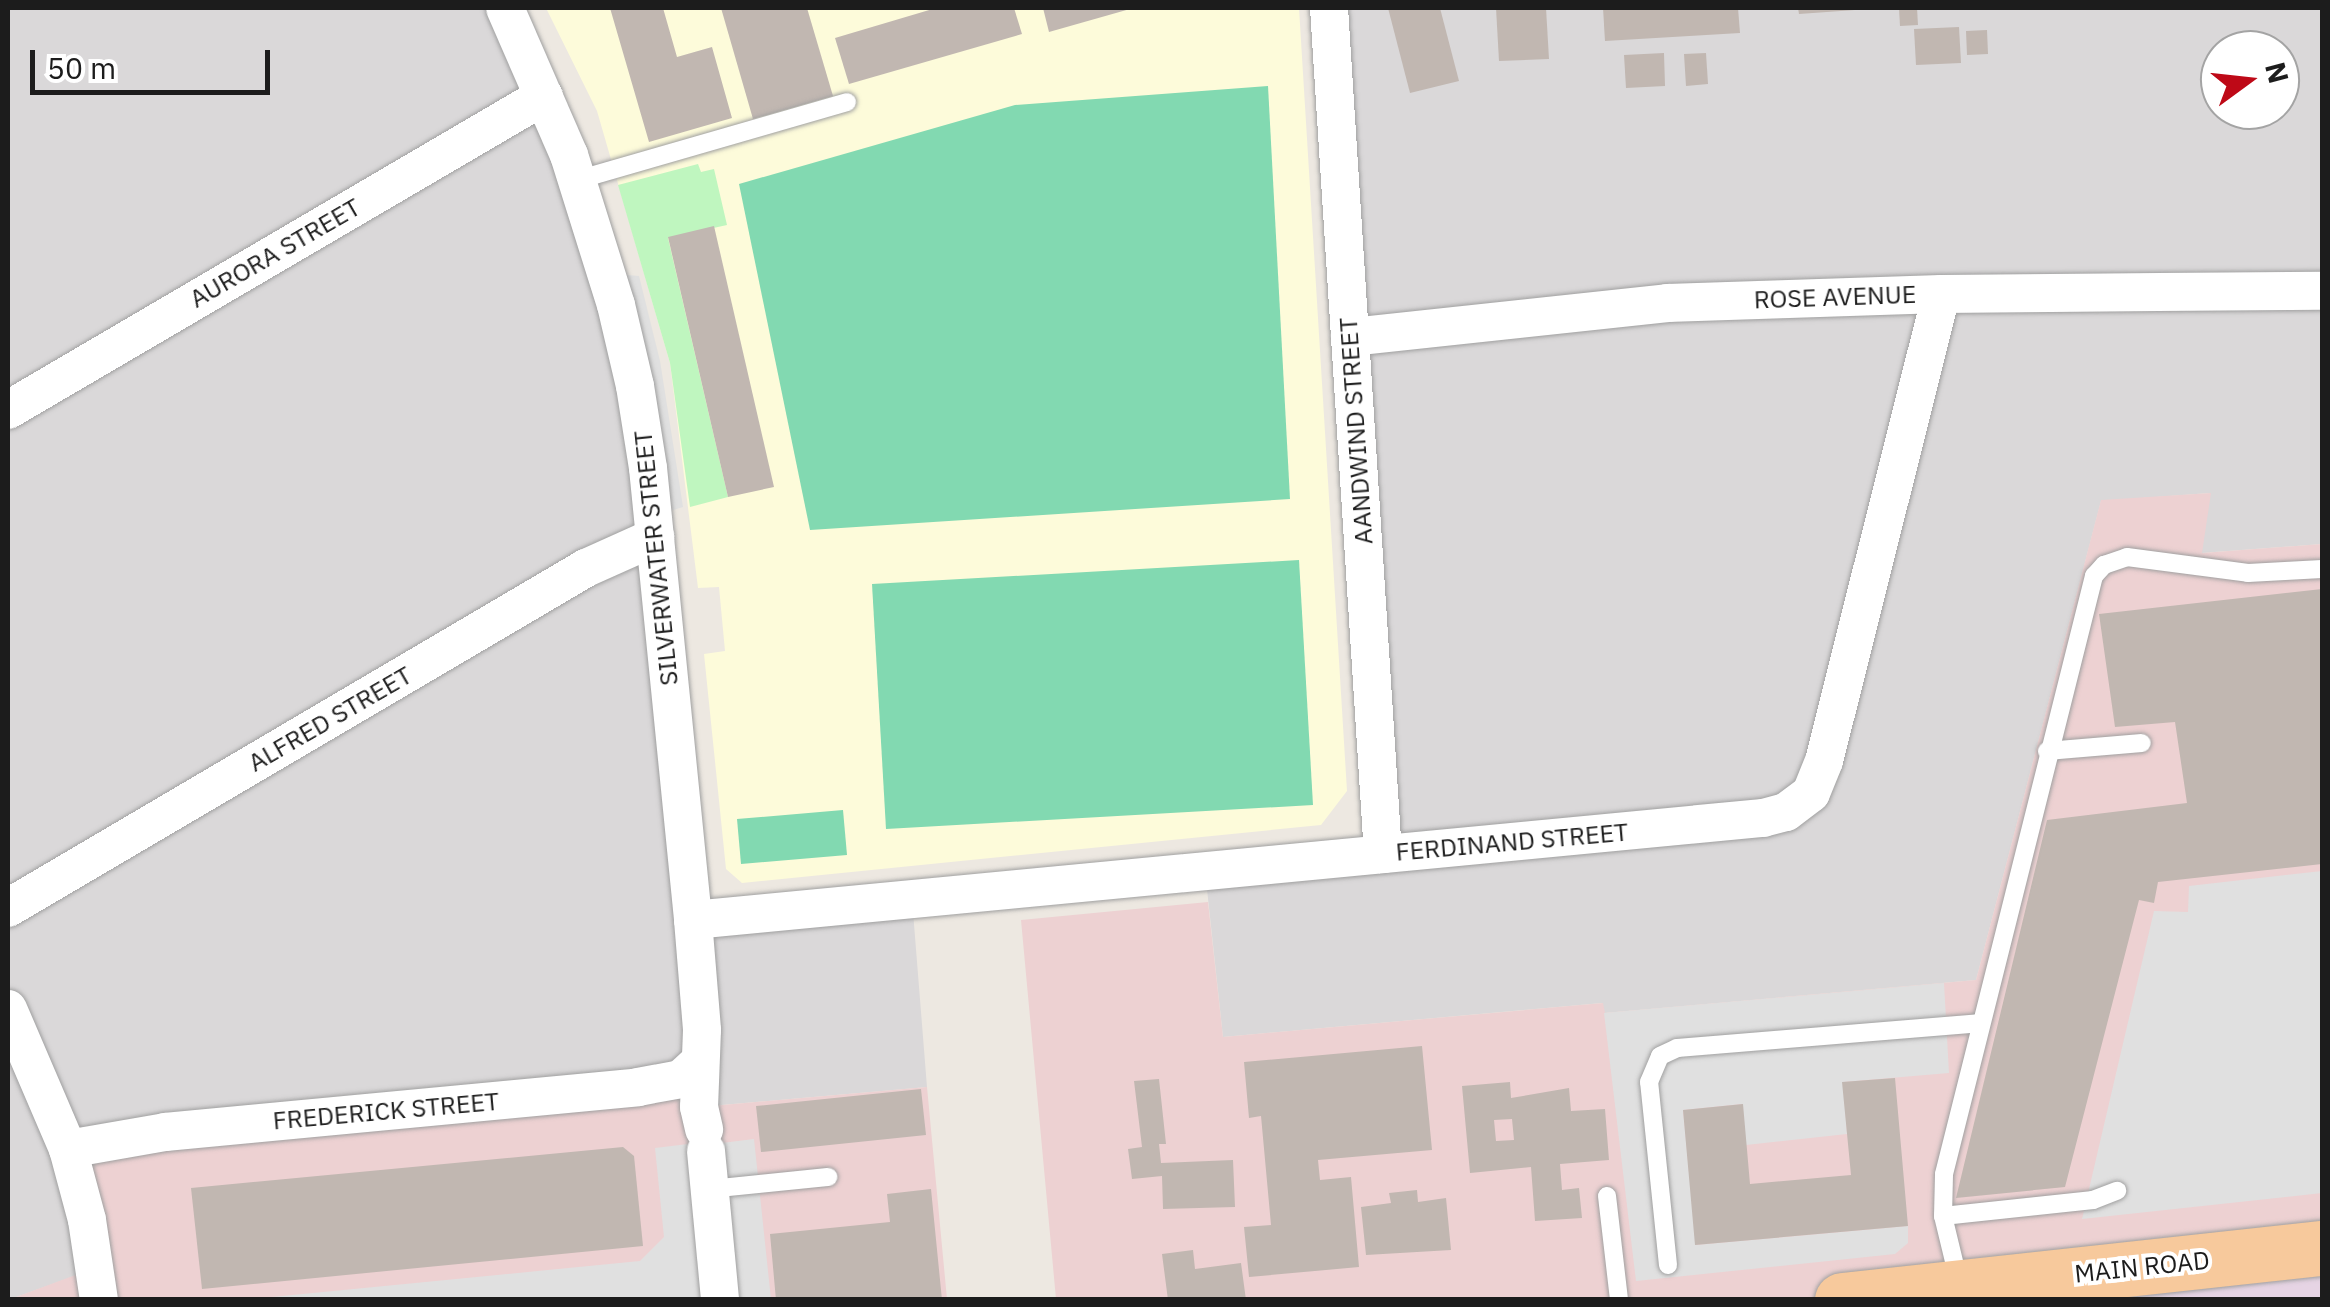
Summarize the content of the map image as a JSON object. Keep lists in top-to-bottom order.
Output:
{
  "streets": {
    "main road": ["MAIN ROAD"],
    "street": [
      "AURORA STREET",
      "ROSE AVENUE",
      "AANDWIND STREET",
      "SILVERWATER STREET",
      "ALFRED STREET",
      "FERDINAND STREET",
      "FREDERICK STREET"
    ]
  },
  "crossings": [
    ["AURORA STREET", "SILVERWATER STREET"],
    ["ROSE AVENUE", "AANDWIND STREET"],
    ["ROSE AVENUE", "FERDINAND STREET"],
    ["AANDWIND STREET", "FERDINAND STREET"],
    ["SILVERWATER STREET", "ALFRED STREET"],
    ["SILVERWATER STREET", "FERDINAND STREET"],
    ["SILVERWATER STREET", "FREDERICK STREET"]
  ],
  "scale_bar": "50 m",
  "north": "right"
}
